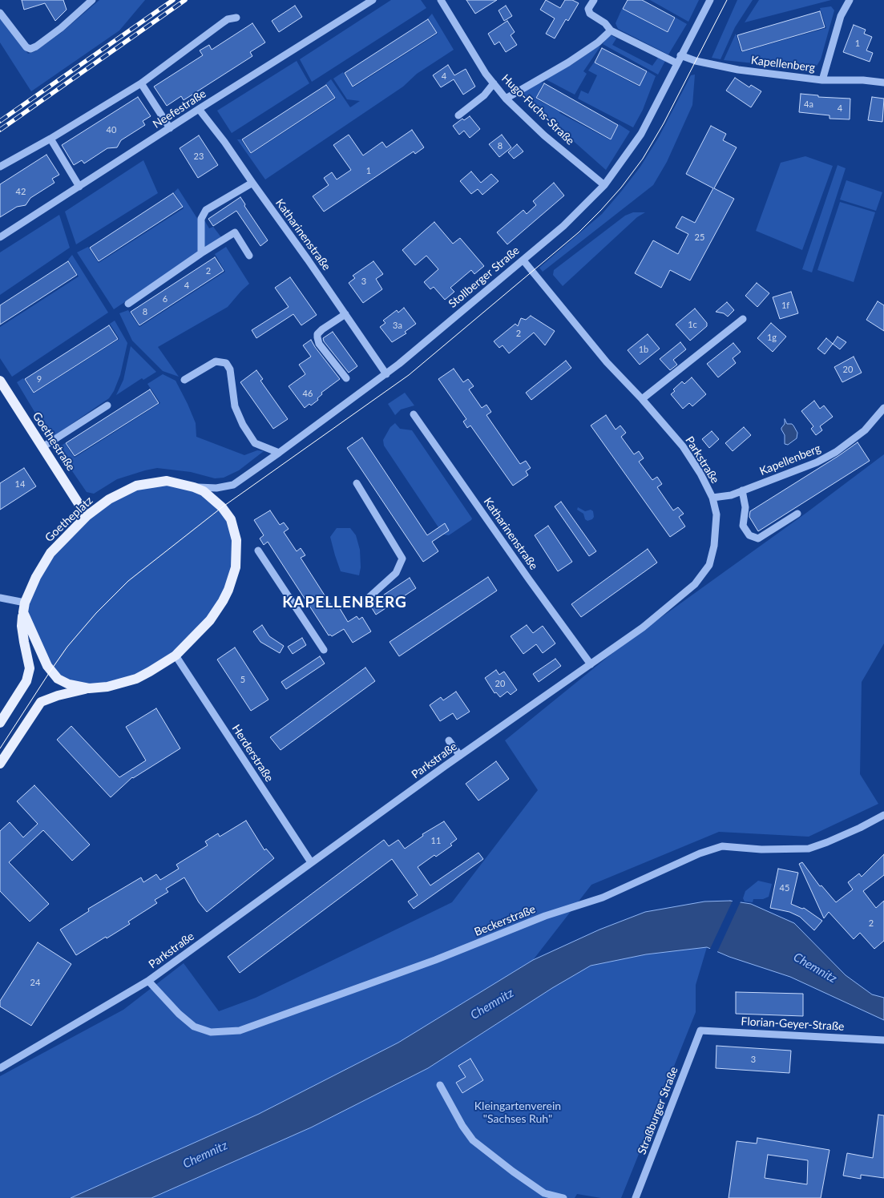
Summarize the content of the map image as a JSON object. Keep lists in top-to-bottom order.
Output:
{
  "streets": {
    "main road": ["Goethestraße", "Goetheplatz"],
    "street": [
      "Kapellenberg",
      "Neefestraße",
      "Hugo-Fuchs-Straße",
      "Katharinenstraße",
      "Stollberger Straße",
      "Parkstraße",
      "Herderstraße",
      "Beckerstraße",
      "Florian-Geyer-Straße",
      "Straßburger Straße"
    ]
  },
  "crossings": [
    ["Kapellenberg", "Stollberger Straße"],
    ["Kapellenberg", "Parkstraße"],
    ["Neefestraße", "Katharinenstraße"],
    ["Hugo-Fuchs-Straße", "Stollberger Straße"],
    ["Katharinenstraße", "Stollberger Straße"],
    ["Katharinenstraße", "Parkstraße"],
    ["Stollberger Straße", "Parkstraße"],
    ["Stollberger Straße", "Goetheplatz"],
    ["Goethestraße", "Goetheplatz"],
    ["Parkstraße", "Herderstraße"],
    ["Parkstraße", "Beckerstraße"],
    ["Goetheplatz", "Herderstraße"],
    ["Florian-Geyer-Straße", "Straßburger Straße"]
  ],
  "districts": ["KAPELLENBERG"],
  "water": ["Chemnitz"],
  "parks": ["Kleingartenverein \"Sachses Ruh\""],
  "house_numbers": [
    "1",
    "4",
    "4a",
    "4",
    "40",
    "8",
    "23",
    "1",
    "42",
    "25",
    "2",
    "3",
    "4",
    "6",
    "1f",
    "8",
    "1c",
    "3a",
    "2",
    "1g",
    "1b",
    "20",
    "9",
    "46",
    "14",
    "5",
    "20",
    "11",
    "45",
    "2",
    "24",
    "3"
  ]
}
